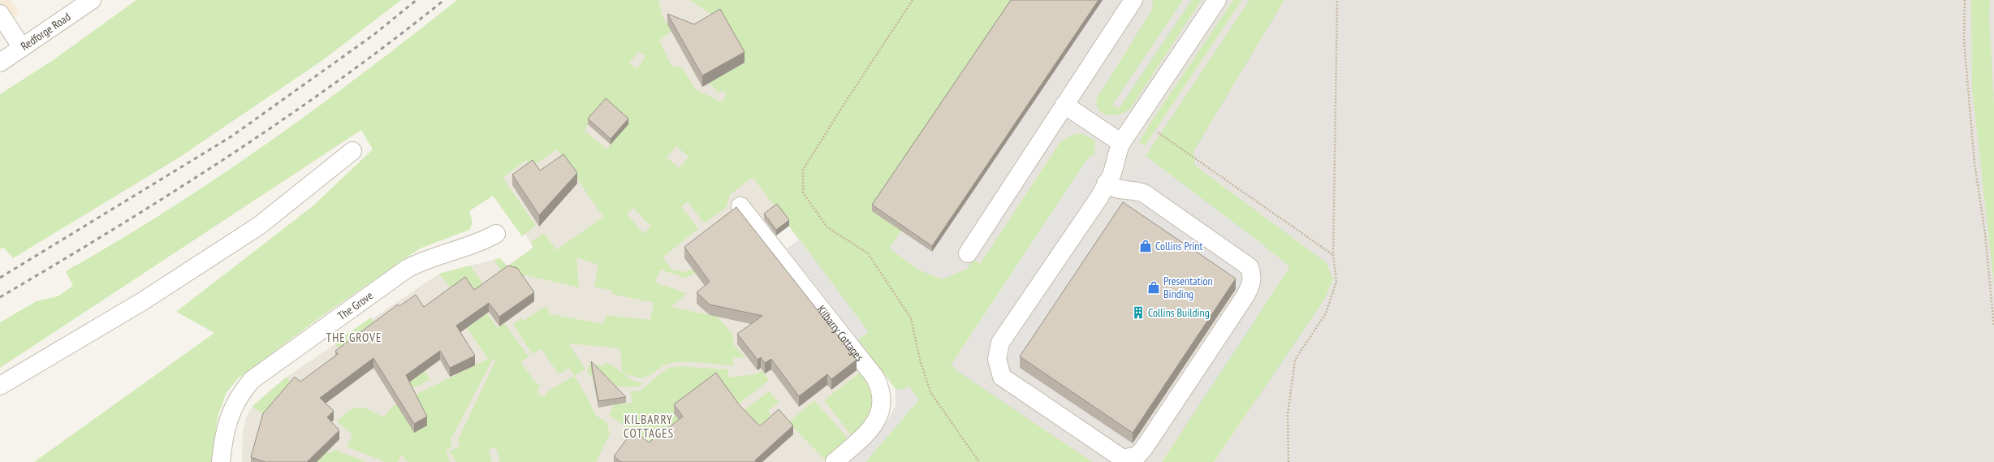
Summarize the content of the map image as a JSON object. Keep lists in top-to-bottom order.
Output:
{
  "streets": {
    "street": ["Redforge Road", "The Grove", "Kilbarry Cottages"]
  },
  "districts": ["THE GROVE", "KILBARRY COTTAGES"],
  "places": {
    "shop": ["Collins Print", "Presentation Binding"],
    "building": ["Collins Building"]
  }
}
